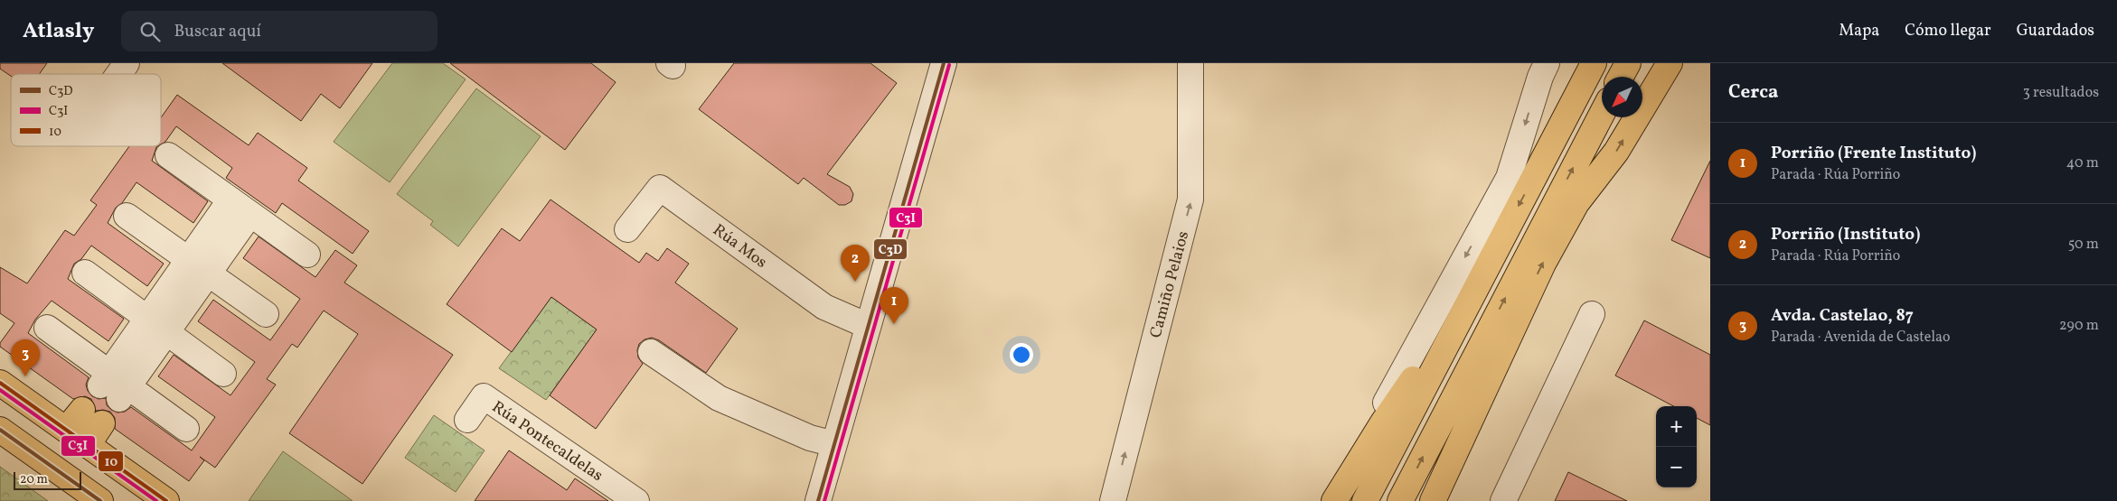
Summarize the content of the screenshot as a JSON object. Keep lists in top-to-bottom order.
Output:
{
  "streets": {
    "street": ["Rúa Mos", "Camiño Pelaios", "Rúa Pontecaldelas"]
  },
  "one_way": ["Camiño Pelaios"],
  "lines": ["transit line C3D", "transit line C3I", "transit line 10"],
  "legend": ["C3D", "C3I", "10"],
  "scale_bar": "20 m",
  "north": "bottom left",
  "page": {
    "header": "Atlasly",
    "search": "Buscar aquí",
    "nav": ["Mapa", "Cómo llegar", "Guardados"],
    "heading": ["Cerca", "3 resultados"],
    "list": [
      {
        "mark": "1",
        "name": "Porriño (Frente Instituto)",
        "note": "Parada · Rúa Porriño",
        "value": "40 m"
      },
      {
        "mark": "2",
        "name": "Porriño (Instituto)",
        "note": "Parada · Rúa Porriño",
        "value": "50 m"
      },
      {
        "mark": "3",
        "name": "Avda. Castelao, 87",
        "note": "Parada · Avenida de Castelao",
        "value": "290 m"
      }
    ],
    "pins": ["2", "1", "3"],
    "map_buttons": ["+", "−"],
    "scale": "20 m"
  }
}
